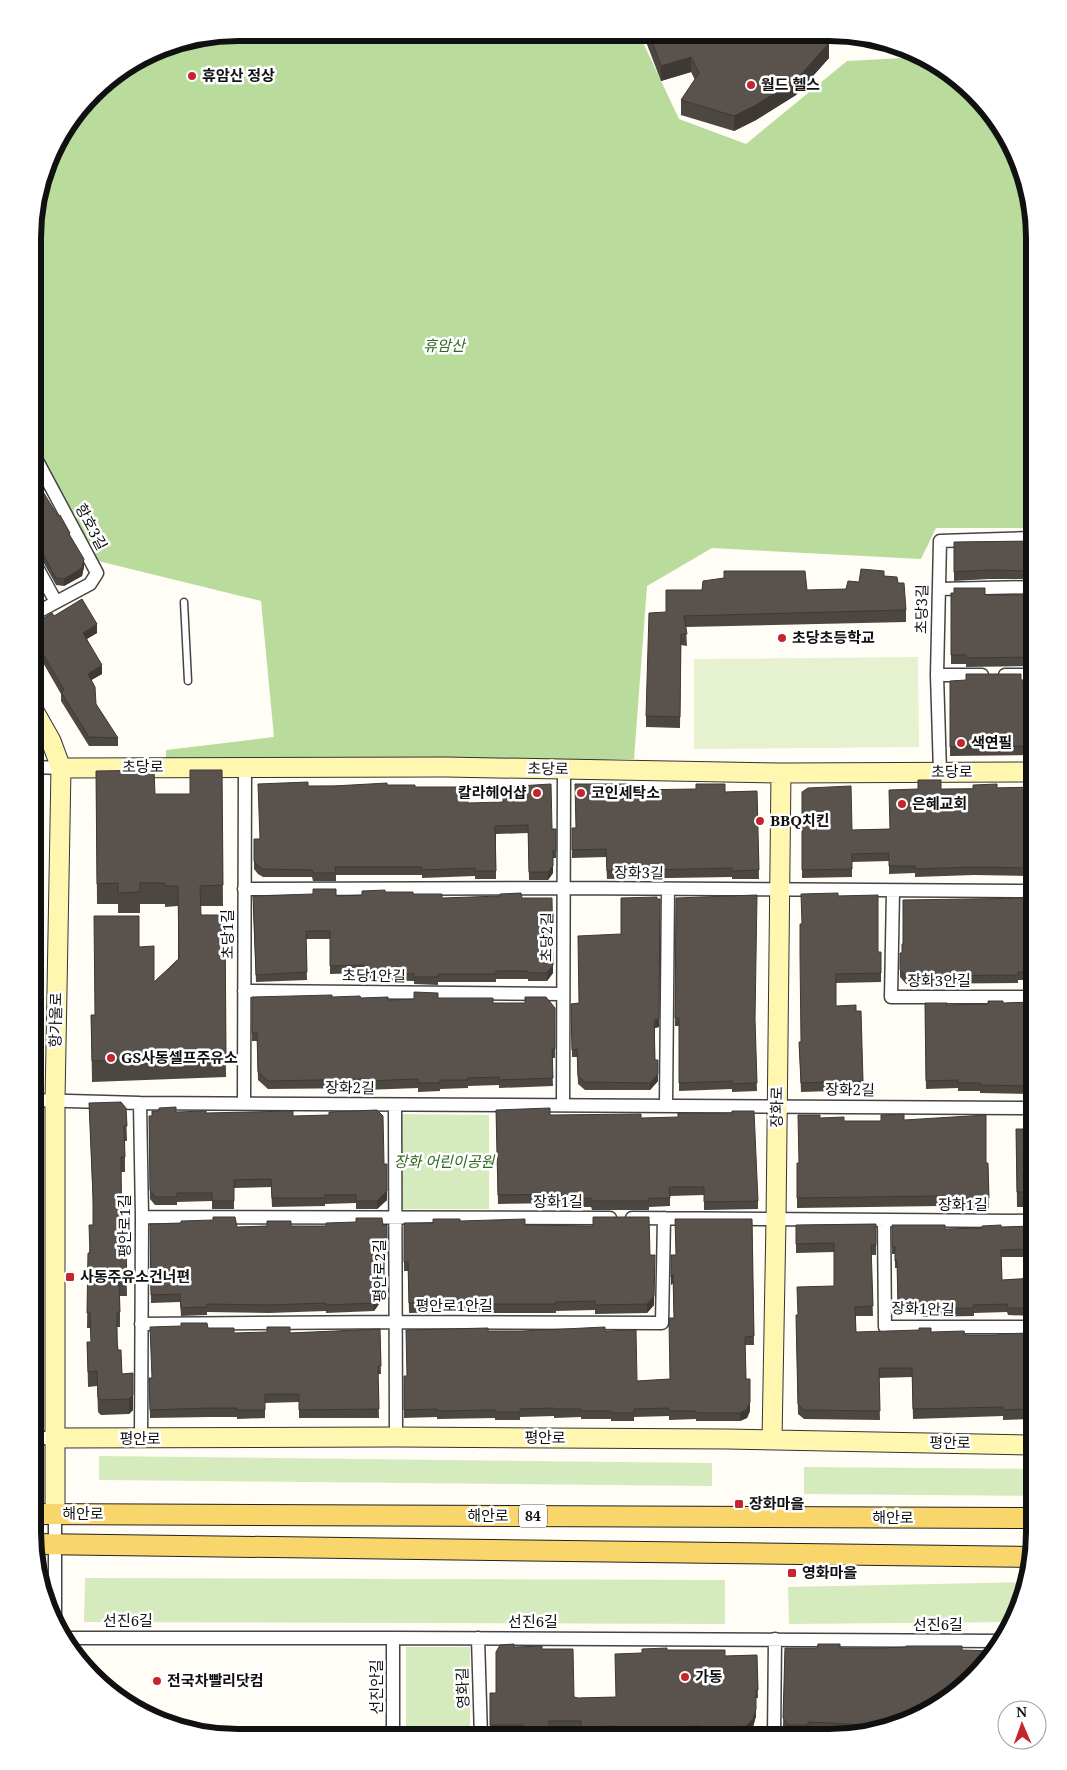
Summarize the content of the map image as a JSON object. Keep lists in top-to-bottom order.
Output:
{
  "streets": {
    "main road": ["해안로", "84"],
    "street": [
      "항호3길",
      "초당3길",
      "초당로",
      "장화3길",
      "초당1길",
      "초당2길",
      "초당1안길",
      "장화3안길",
      "항가울로",
      "장화2길",
      "장화로",
      "장화1길",
      "평안로1길",
      "평안로2길",
      "평안로1안길",
      "장화1안길",
      "평안로",
      "선진6길",
      "선진안길",
      "영화길"
    ]
  },
  "crossings": [
    ["초당3길", "초당로"],
    ["초당로", "초당1길"],
    ["초당로", "초당2길"],
    ["초당로", "항가울로"],
    ["초당로", "장화로"],
    ["장화3길", "초당1길"],
    ["장화3길", "초당2길"],
    ["장화3길", "장화3안길"],
    ["장화3길", "장화로"],
    ["초당1길", "초당1안길"],
    ["초당1길", "장화2길"],
    ["초당2길", "초당1안길"],
    ["초당2길", "장화2길"],
    ["항가울로", "장화2길"],
    ["항가울로", "평안로"],
    ["항가울로", "해안로"],
    ["장화2길", "장화로"],
    ["장화2길", "평안로1길"],
    ["장화2길", "평안로2길"],
    ["장화로", "장화1길"],
    ["장화로", "평안로"],
    ["장화1길", "평안로1길"],
    ["장화1길", "평안로2길"],
    ["장화1길", "평안로1안길"],
    ["장화1길", "장화1안길"],
    ["평안로1길", "평안로1안길"],
    ["평안로1길", "평안로"],
    ["평안로2길", "평안로1안길"],
    ["평안로2길", "평안로"],
    ["선진6길", "선진안길"],
    ["선진6길", "영화길"]
  ],
  "parks": ["휴암산", "장화 어린이공원"],
  "places": {
    "other": [
      "휴암산 정상",
      "월드 헬스",
      "초당초등학교",
      "색연필",
      "칼라헤어샵",
      "코인세탁소",
      "은혜교회",
      "BBQ치킨",
      "GS사동셀프주유소",
      "가동",
      "전국차빨리닷컴"
    ],
    "transit": ["사동주유소건너편", "장화마을", "영화마을"]
  },
  "north": "top"
}
